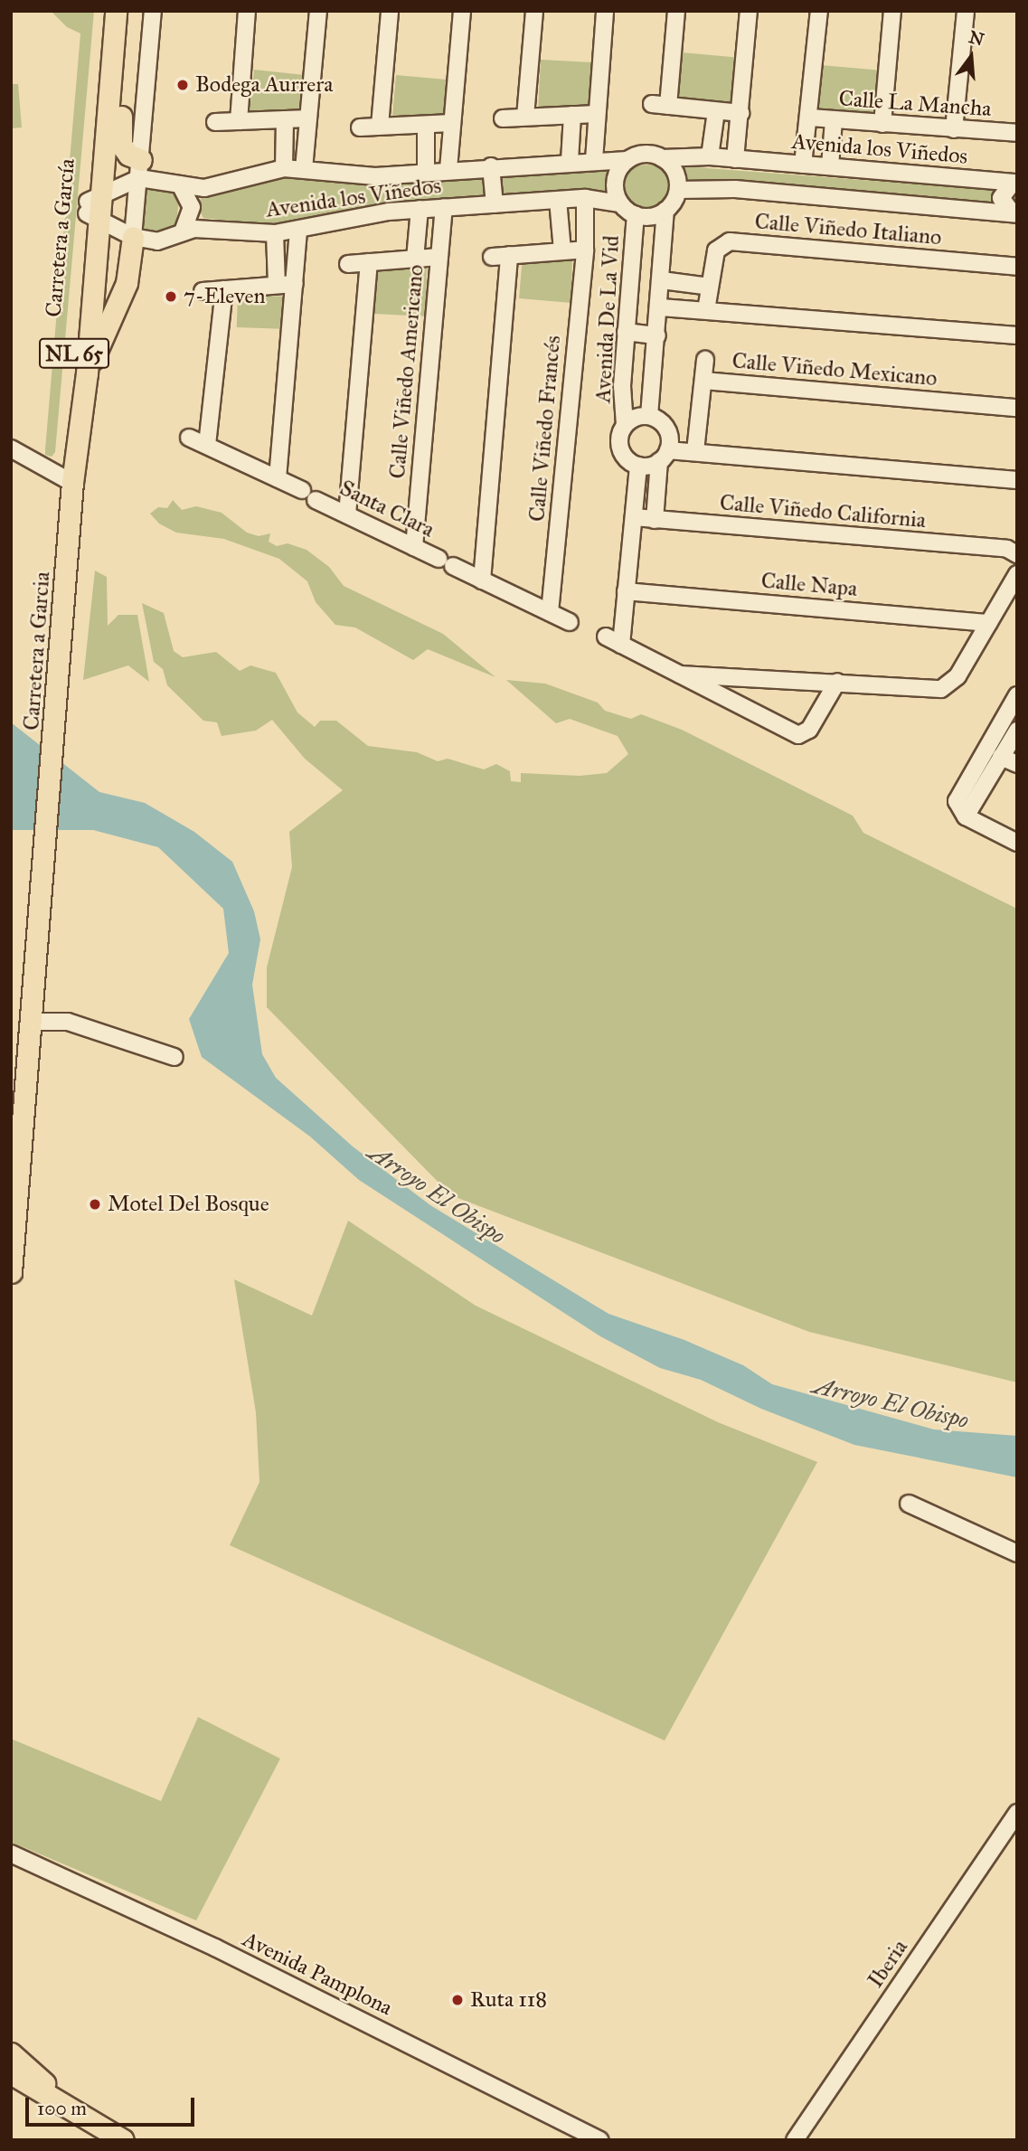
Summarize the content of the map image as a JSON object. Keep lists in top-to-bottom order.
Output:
{
  "streets": {
    "main road": ["Carretera a García", "NL 65", "Carretera a Garcia"],
    "street": [
      "Calle La Mancha",
      "Avenida los Viñedos",
      "Calle Viñedo Italiano",
      "Avenida De La Vid",
      "Calle Viñedo Mexicano",
      "Calle Viñedo Americano",
      "Calle Viñedo Francés",
      "Santa Clara",
      "Calle Viñedo California",
      "Calle Napa",
      "Iberia",
      "Avenida Pamplona"
    ]
  },
  "crossings": [
    ["Avenida los Viñedos", "Avenida De La Vid"],
    ["Avenida los Viñedos", "Calle Viñedo Francés"],
    ["Carretera a García", "NL 65"],
    ["Carretera a García", "Carretera a Garcia"],
    ["Calle Viñedo Americano", "Santa Clara"]
  ],
  "water": ["Arroyo El Obispo"],
  "places": [
    "Bodega Aurrera",
    "7-Eleven",
    "Motel Del Bosque",
    "Ruta 118"
  ],
  "scale_bar": "100 m",
  "north": "top"
}
